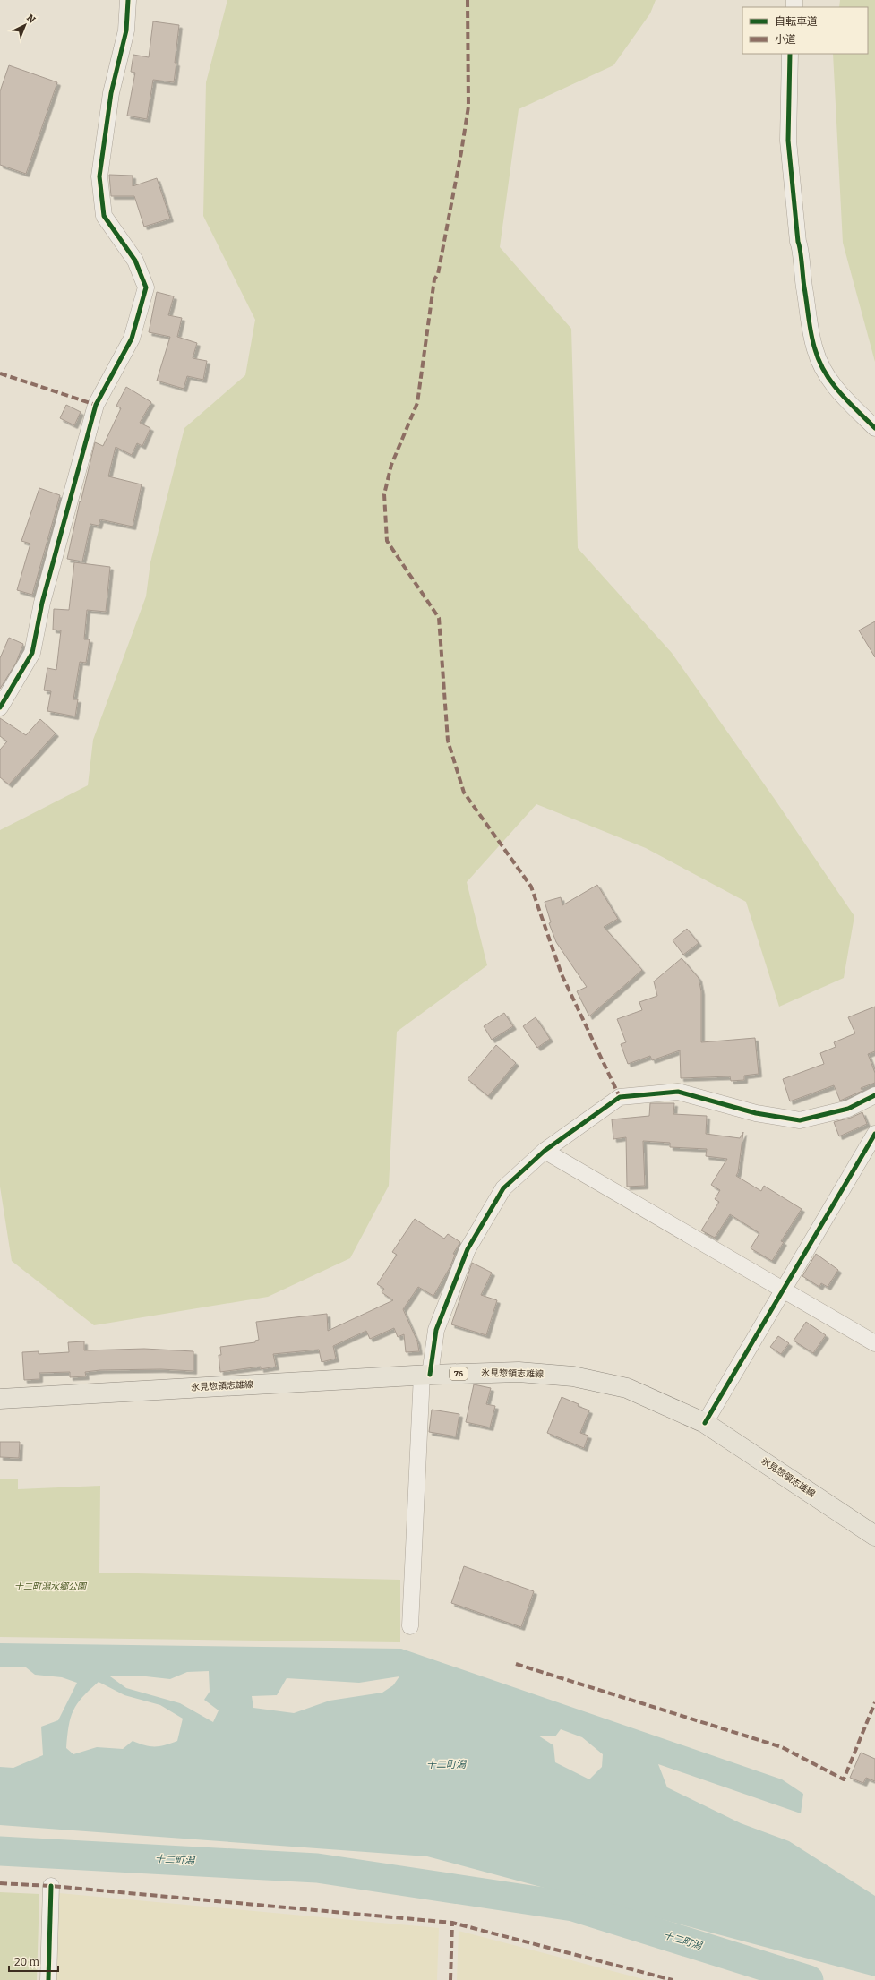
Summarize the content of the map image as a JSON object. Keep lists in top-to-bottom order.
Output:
{
  "streets": {
    "main road": ["76", "氷見惣領志雄線"]
  },
  "water": ["十二町潟"],
  "parks": ["十二町潟水郷公園"],
  "legend": ["自転車道", "小道"],
  "scale_bar": "20 m",
  "north": "top right"
}
